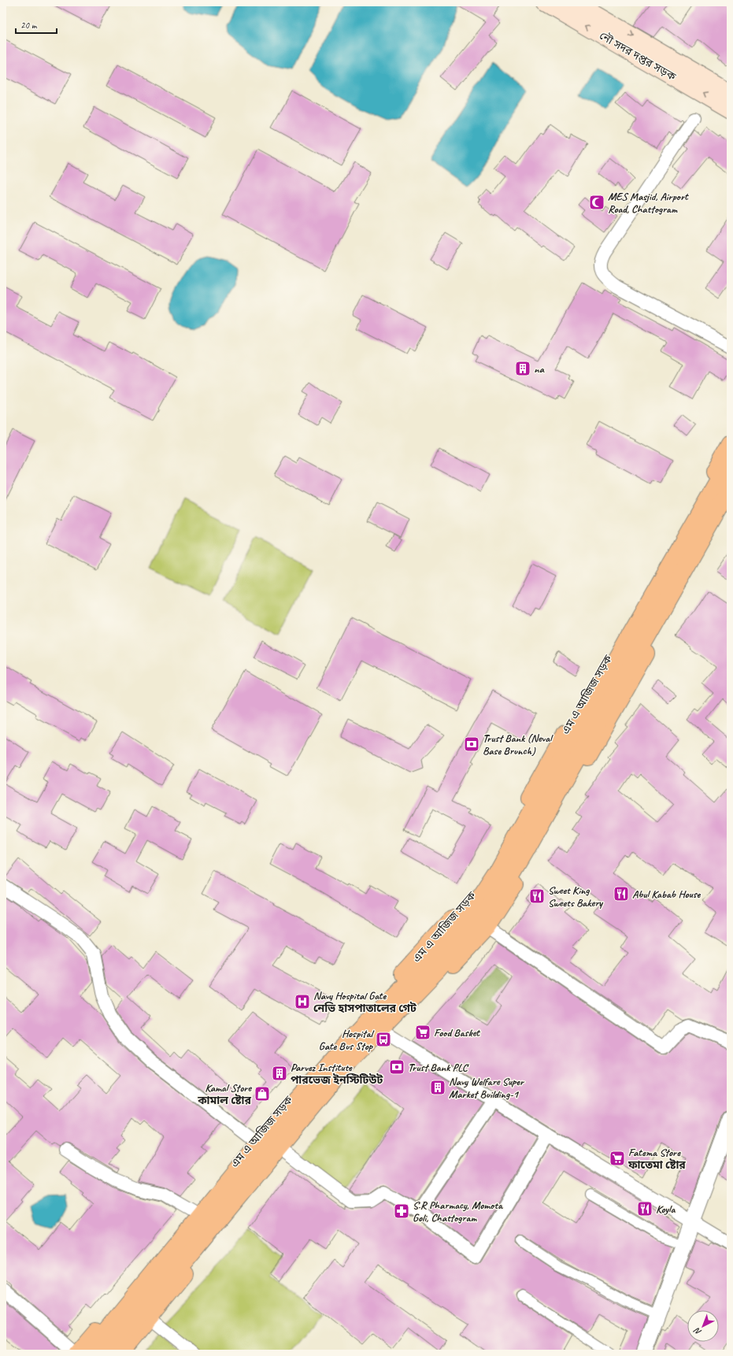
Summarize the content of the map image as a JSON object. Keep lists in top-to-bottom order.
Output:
{
  "streets": {
    "main road": ["নৌ সদর দপ্তর সড়ক", "এম এ আজিজ সড়ক"]
  },
  "places": {
    "mosque": ["MES Masjid, Airport Road, Chattogram"],
    "building": ["na", "Parvez Institute পারভেজ ইনস্টিটিউট", "Navy Welfare Super Market Building-1"],
    "bank": ["Trust Bank (Neval Base Brunch)", "Trust Bank PLC"],
    "restaurant": ["Abul Kabab House", "Sweet King Sweets Bakery", "Koyla"],
    "hospital": ["Navy Hospital Gate নেভি হাসপাতালের গেট"],
    "supermarket": ["Food Basket", "Fatema Store ফাতেমা ষ্টোর"],
    "bus stop": ["Hospital Gate Bus Stop"],
    "shop": ["Kamal Store কামাল ষ্টোর"],
    "pharmacy": ["S.R Pharmacy, Momota Goli, Chattogram"]
  },
  "scale_bar": "20 m",
  "north": "bottom left"
}
